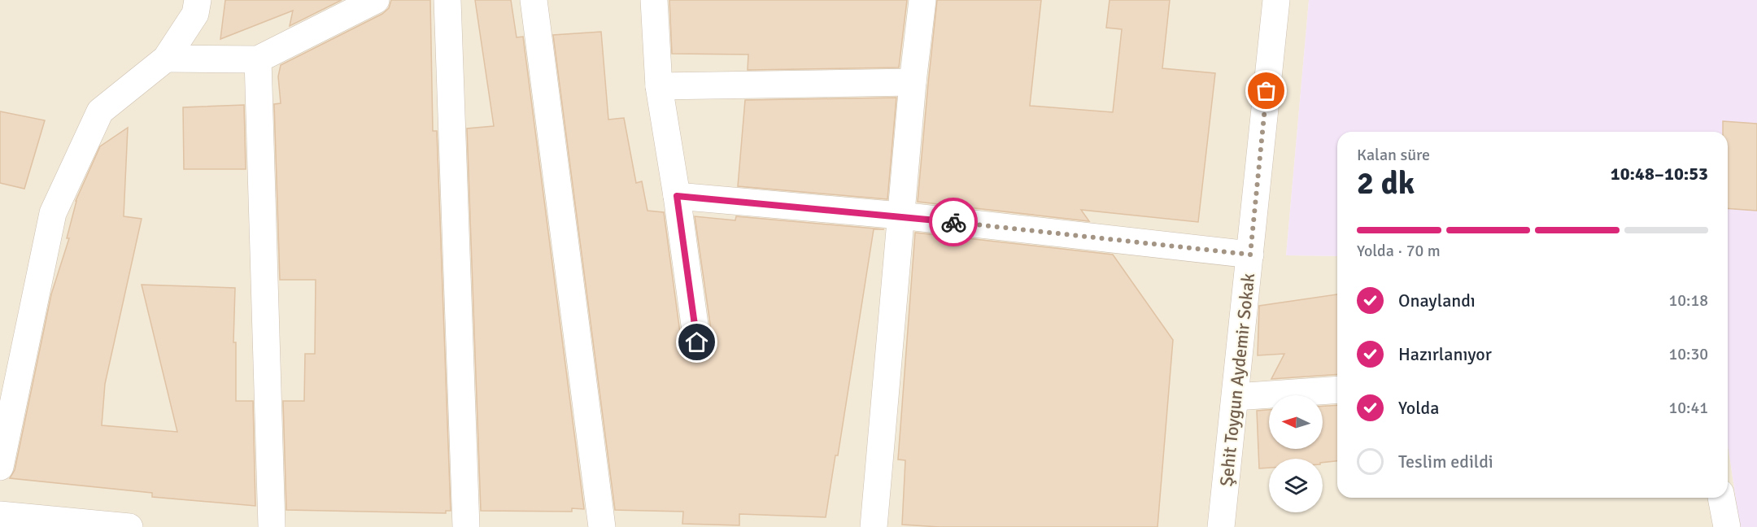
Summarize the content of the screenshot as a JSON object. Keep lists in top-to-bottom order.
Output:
{
  "streets": {
    "street": ["Şehit Toygun Aydemir Sokak"]
  },
  "north": "left",
  "page": {
    "heading": ["2 dk", "Kalan süre", "10:48–10:53"],
    "bar": "Yolda · 70 m",
    "list": [
      ["Onaylandı", "10:18"],
      ["Hazırlanıyor", "10:30"],
      ["Yolda", "10:41"],
      "Teslim edildi"
    ]
  }
}
